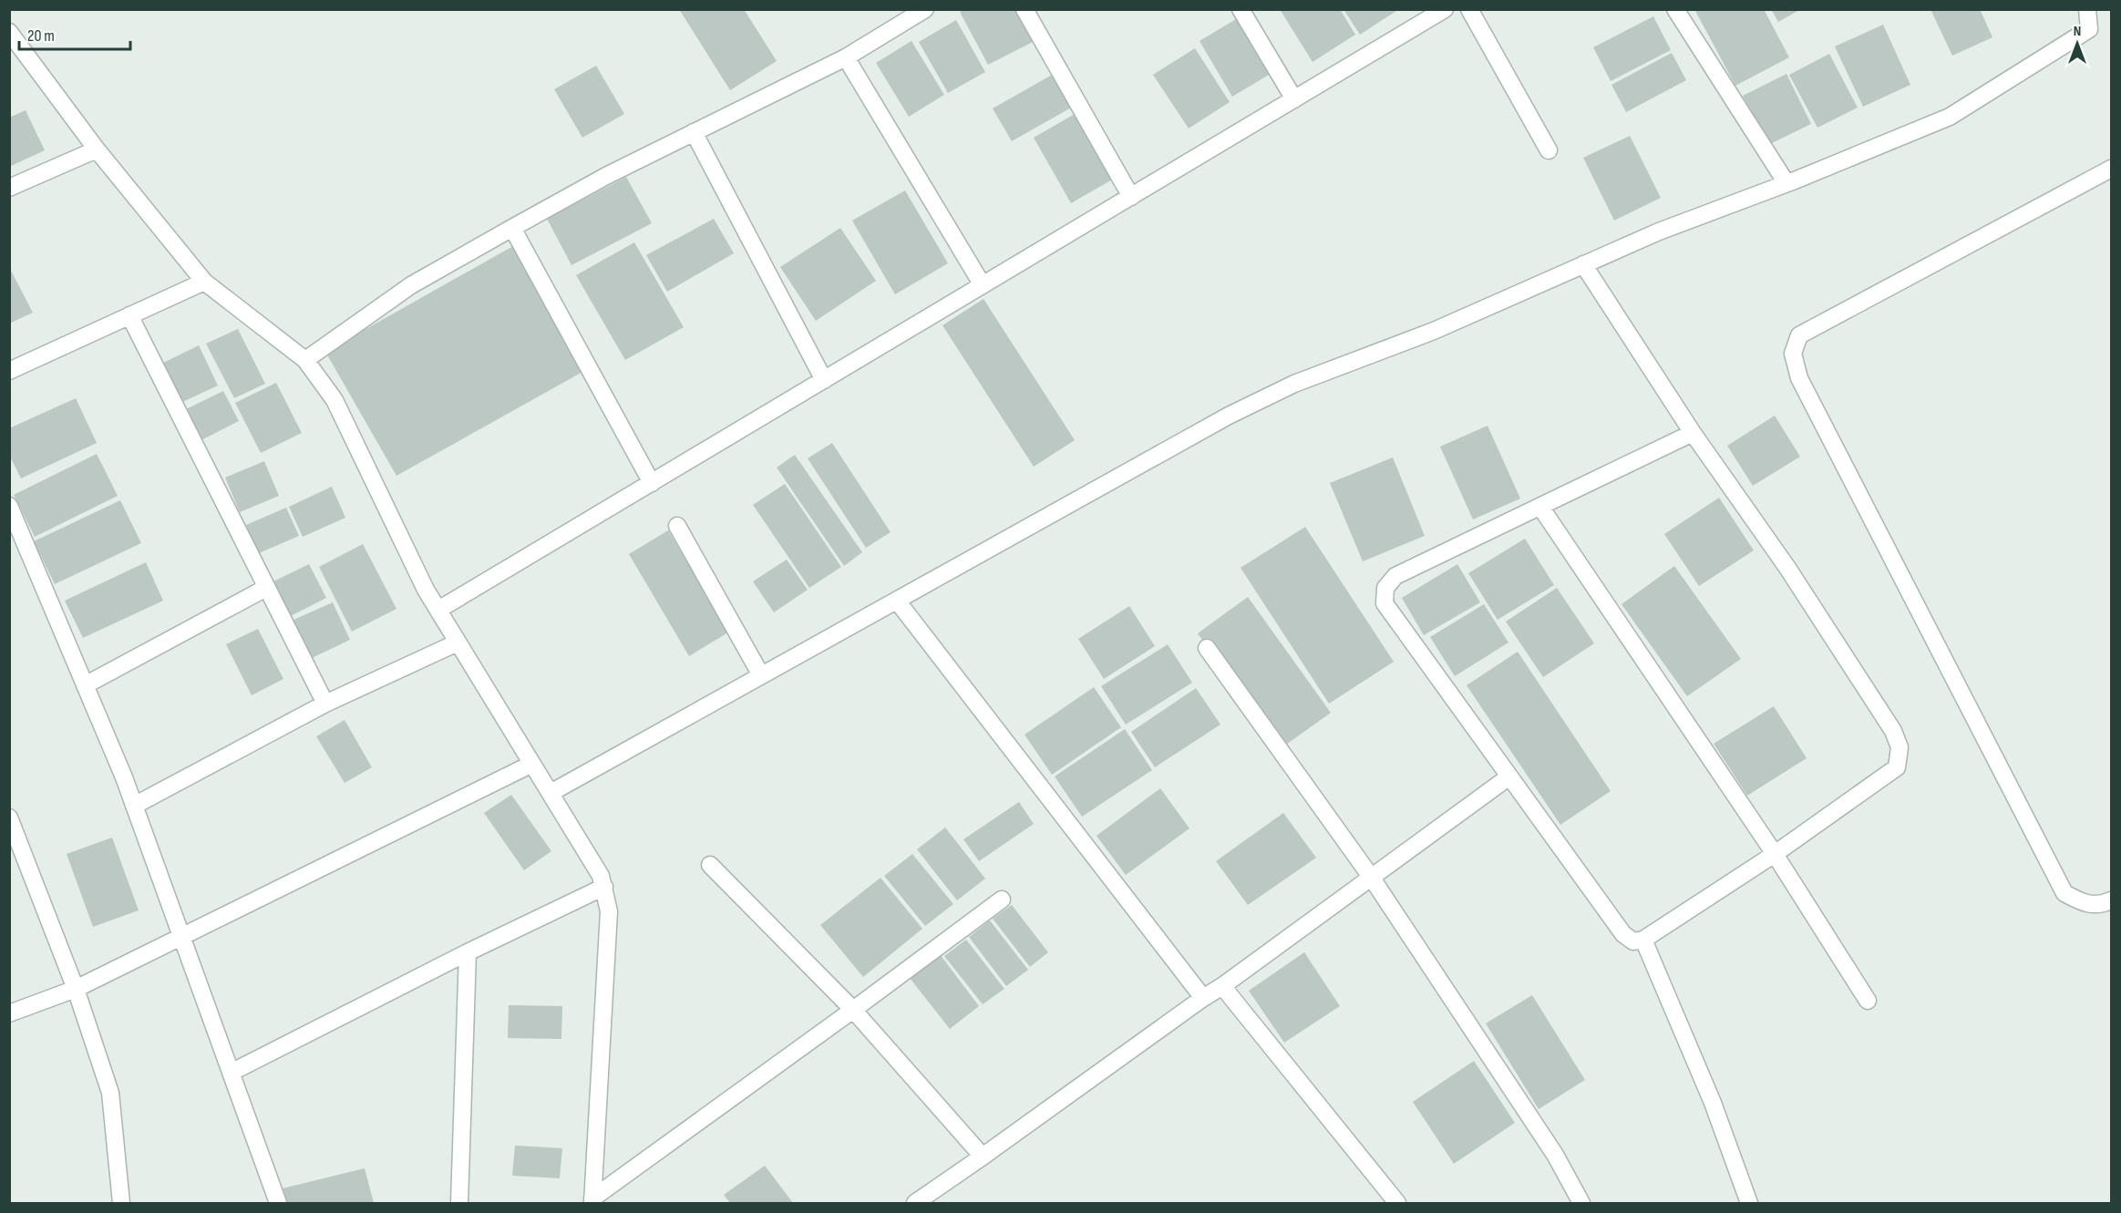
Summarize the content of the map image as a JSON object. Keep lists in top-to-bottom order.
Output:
{
  "scale_bar": "20 m",
  "north": "top"
}
